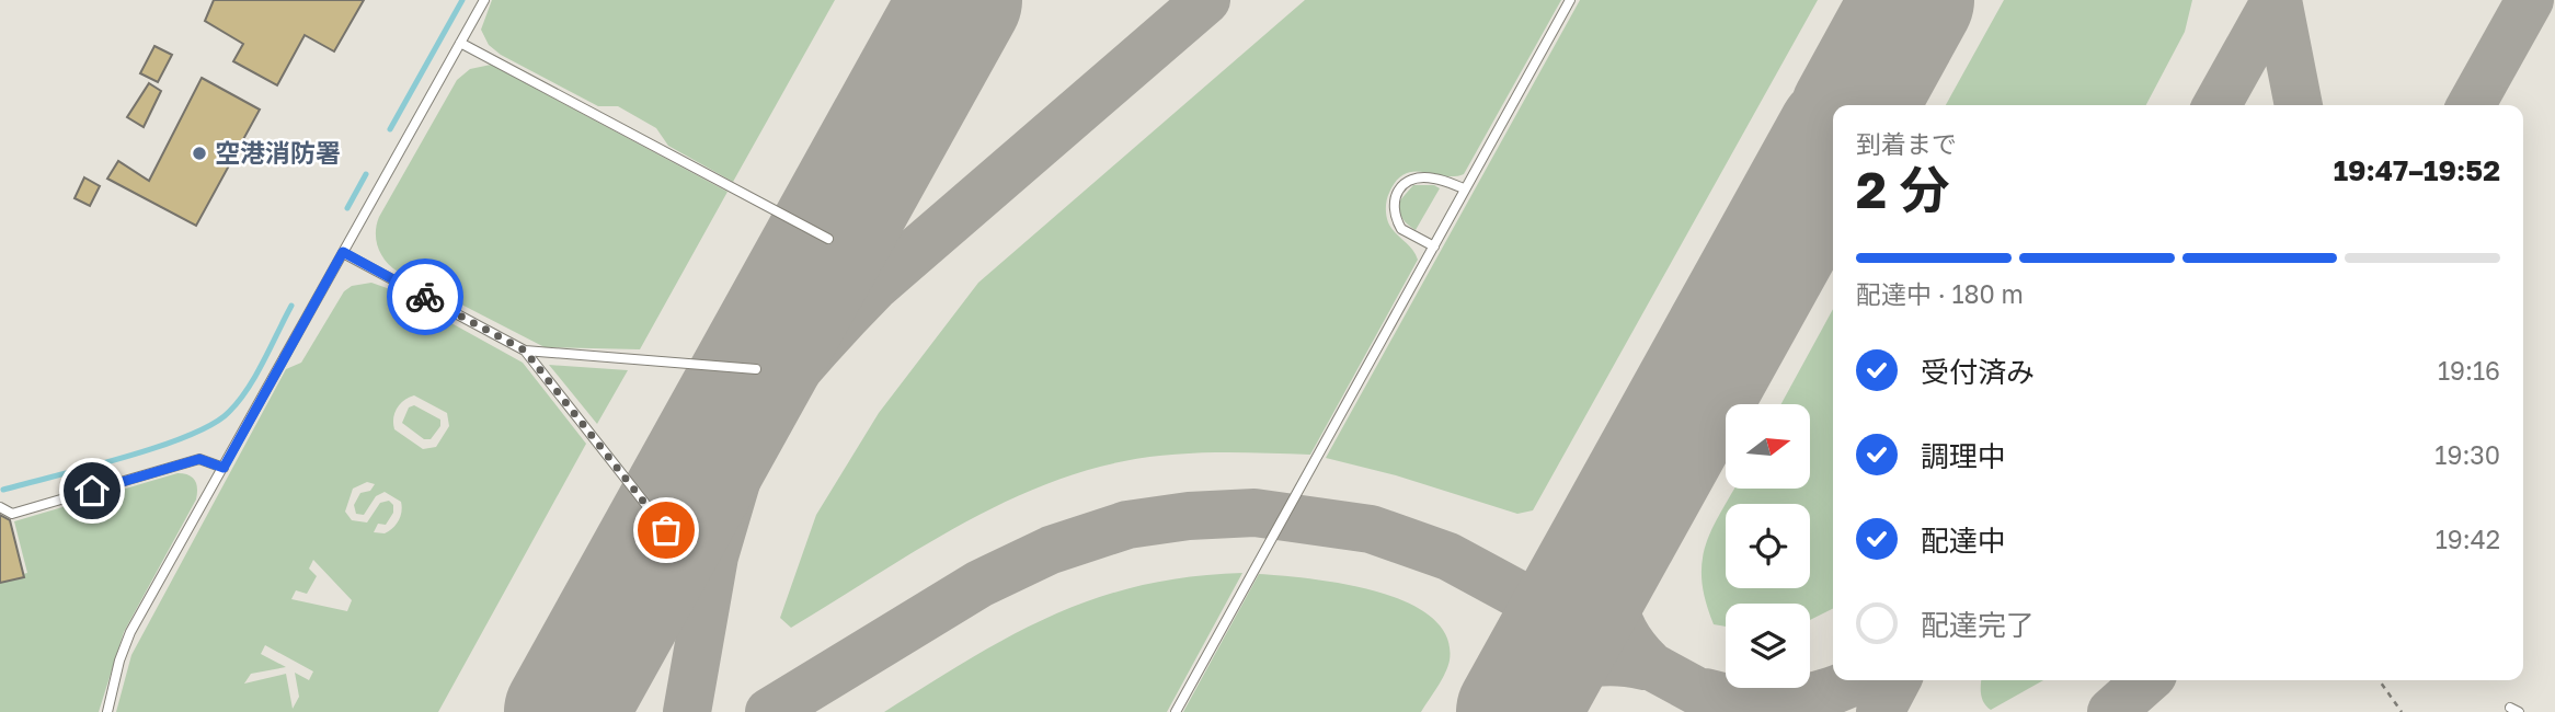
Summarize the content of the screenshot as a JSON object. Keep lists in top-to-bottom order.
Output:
{
  "places": ["空港消防署"],
  "north": "right",
  "page": {
    "heading": ["2 分", "到着まで", "19:47–19:52"],
    "bar": "配達中 · 180 m",
    "list": [
      ["受付済み", "19:16"],
      ["調理中", "19:30"],
      ["配達中", "19:42"],
      "配達完了"
    ]
  }
}
